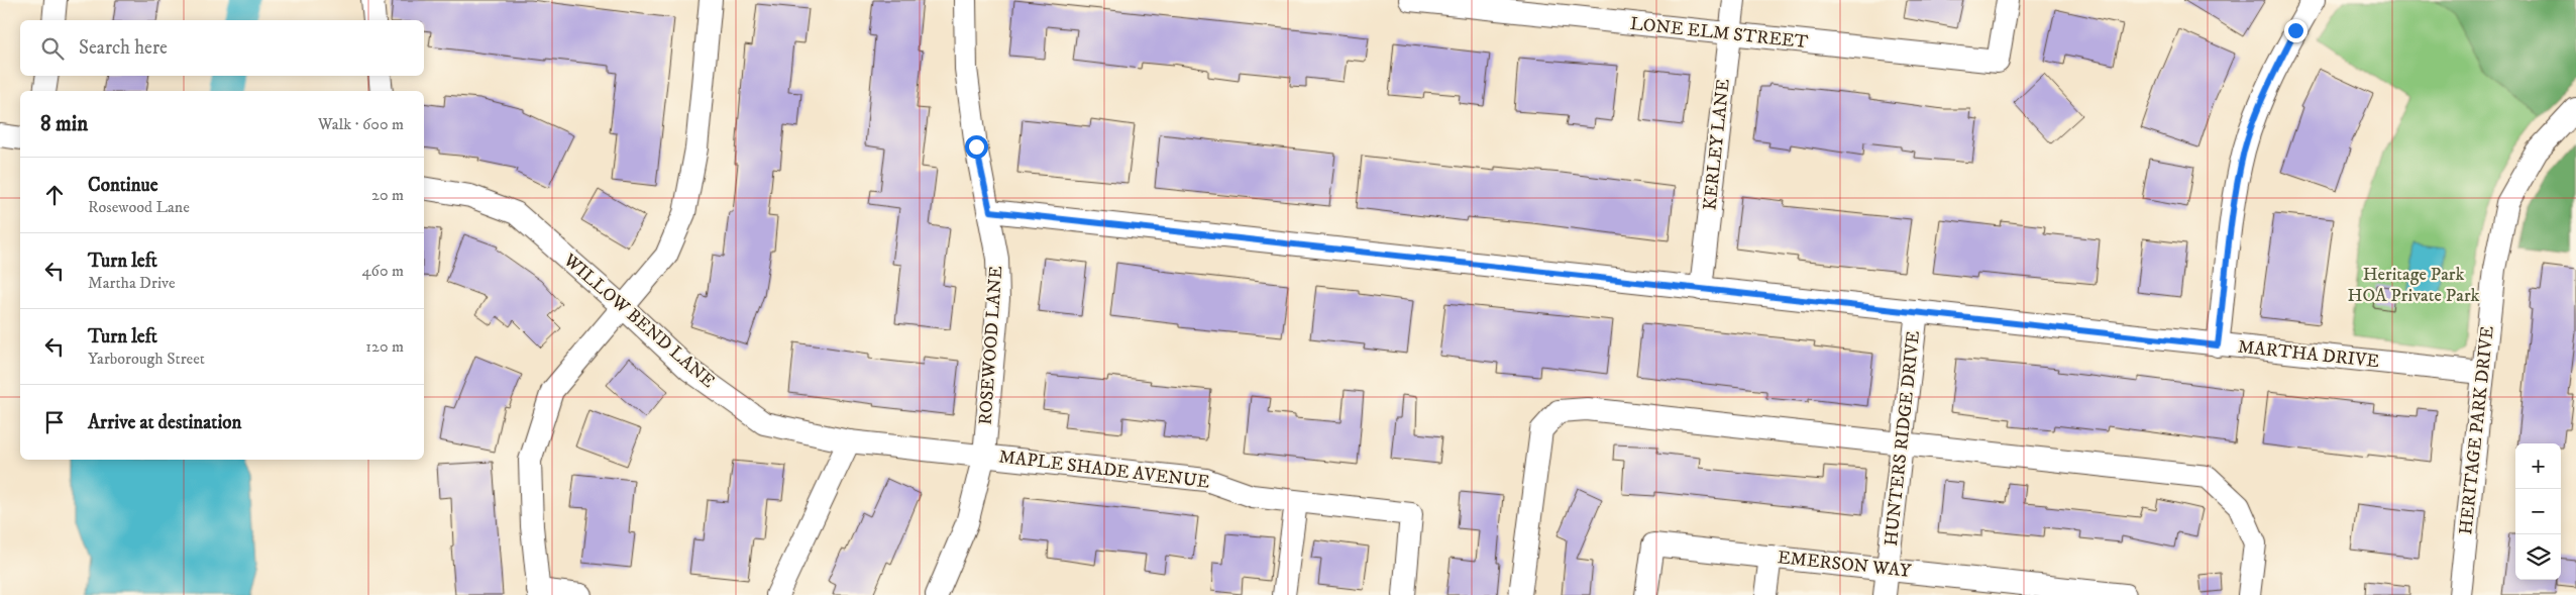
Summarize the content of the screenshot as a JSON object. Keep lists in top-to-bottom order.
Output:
{
  "streets": {
    "street": [
      "LONE ELM STREET",
      "KERLEY LANE",
      "WILLOW BEND LANE",
      "ROSEWOOD LANE",
      "MARTHA DRIVE",
      "HERITAGE PARK DRIVE",
      "HUNTERS RIDGE DRIVE",
      "MAPLE SHADE AVENUE",
      "EMERSON WAY"
    ]
  },
  "crossings": [
    ["LONE ELM STREET", "KERLEY LANE"],
    ["KERLEY LANE", "MARTHA DRIVE"],
    ["WILLOW BEND LANE", "ROSEWOOD LANE"],
    ["WILLOW BEND LANE", "MAPLE SHADE AVENUE"],
    ["ROSEWOOD LANE", "MARTHA DRIVE"],
    ["ROSEWOOD LANE", "MAPLE SHADE AVENUE"],
    ["MARTHA DRIVE", "HERITAGE PARK DRIVE"],
    ["MARTHA DRIVE", "HUNTERS RIDGE DRIVE"],
    ["HUNTERS RIDGE DRIVE", "EMERSON WAY"]
  ],
  "parks": ["Heritage Park HOA Private Park"],
  "page": {
    "search": "Search here",
    "heading": ["8 min", "Walk · 600 m"],
    "list": [
      ["Continue", "Rosewood Lane", "20 m"],
      ["Turn left", "Martha Drive", "460 m"],
      ["Turn left", "Yarborough Street", "120 m"],
      "Arrive at destination"
    ],
    "map_buttons": ["+", "−"]
  }
}
